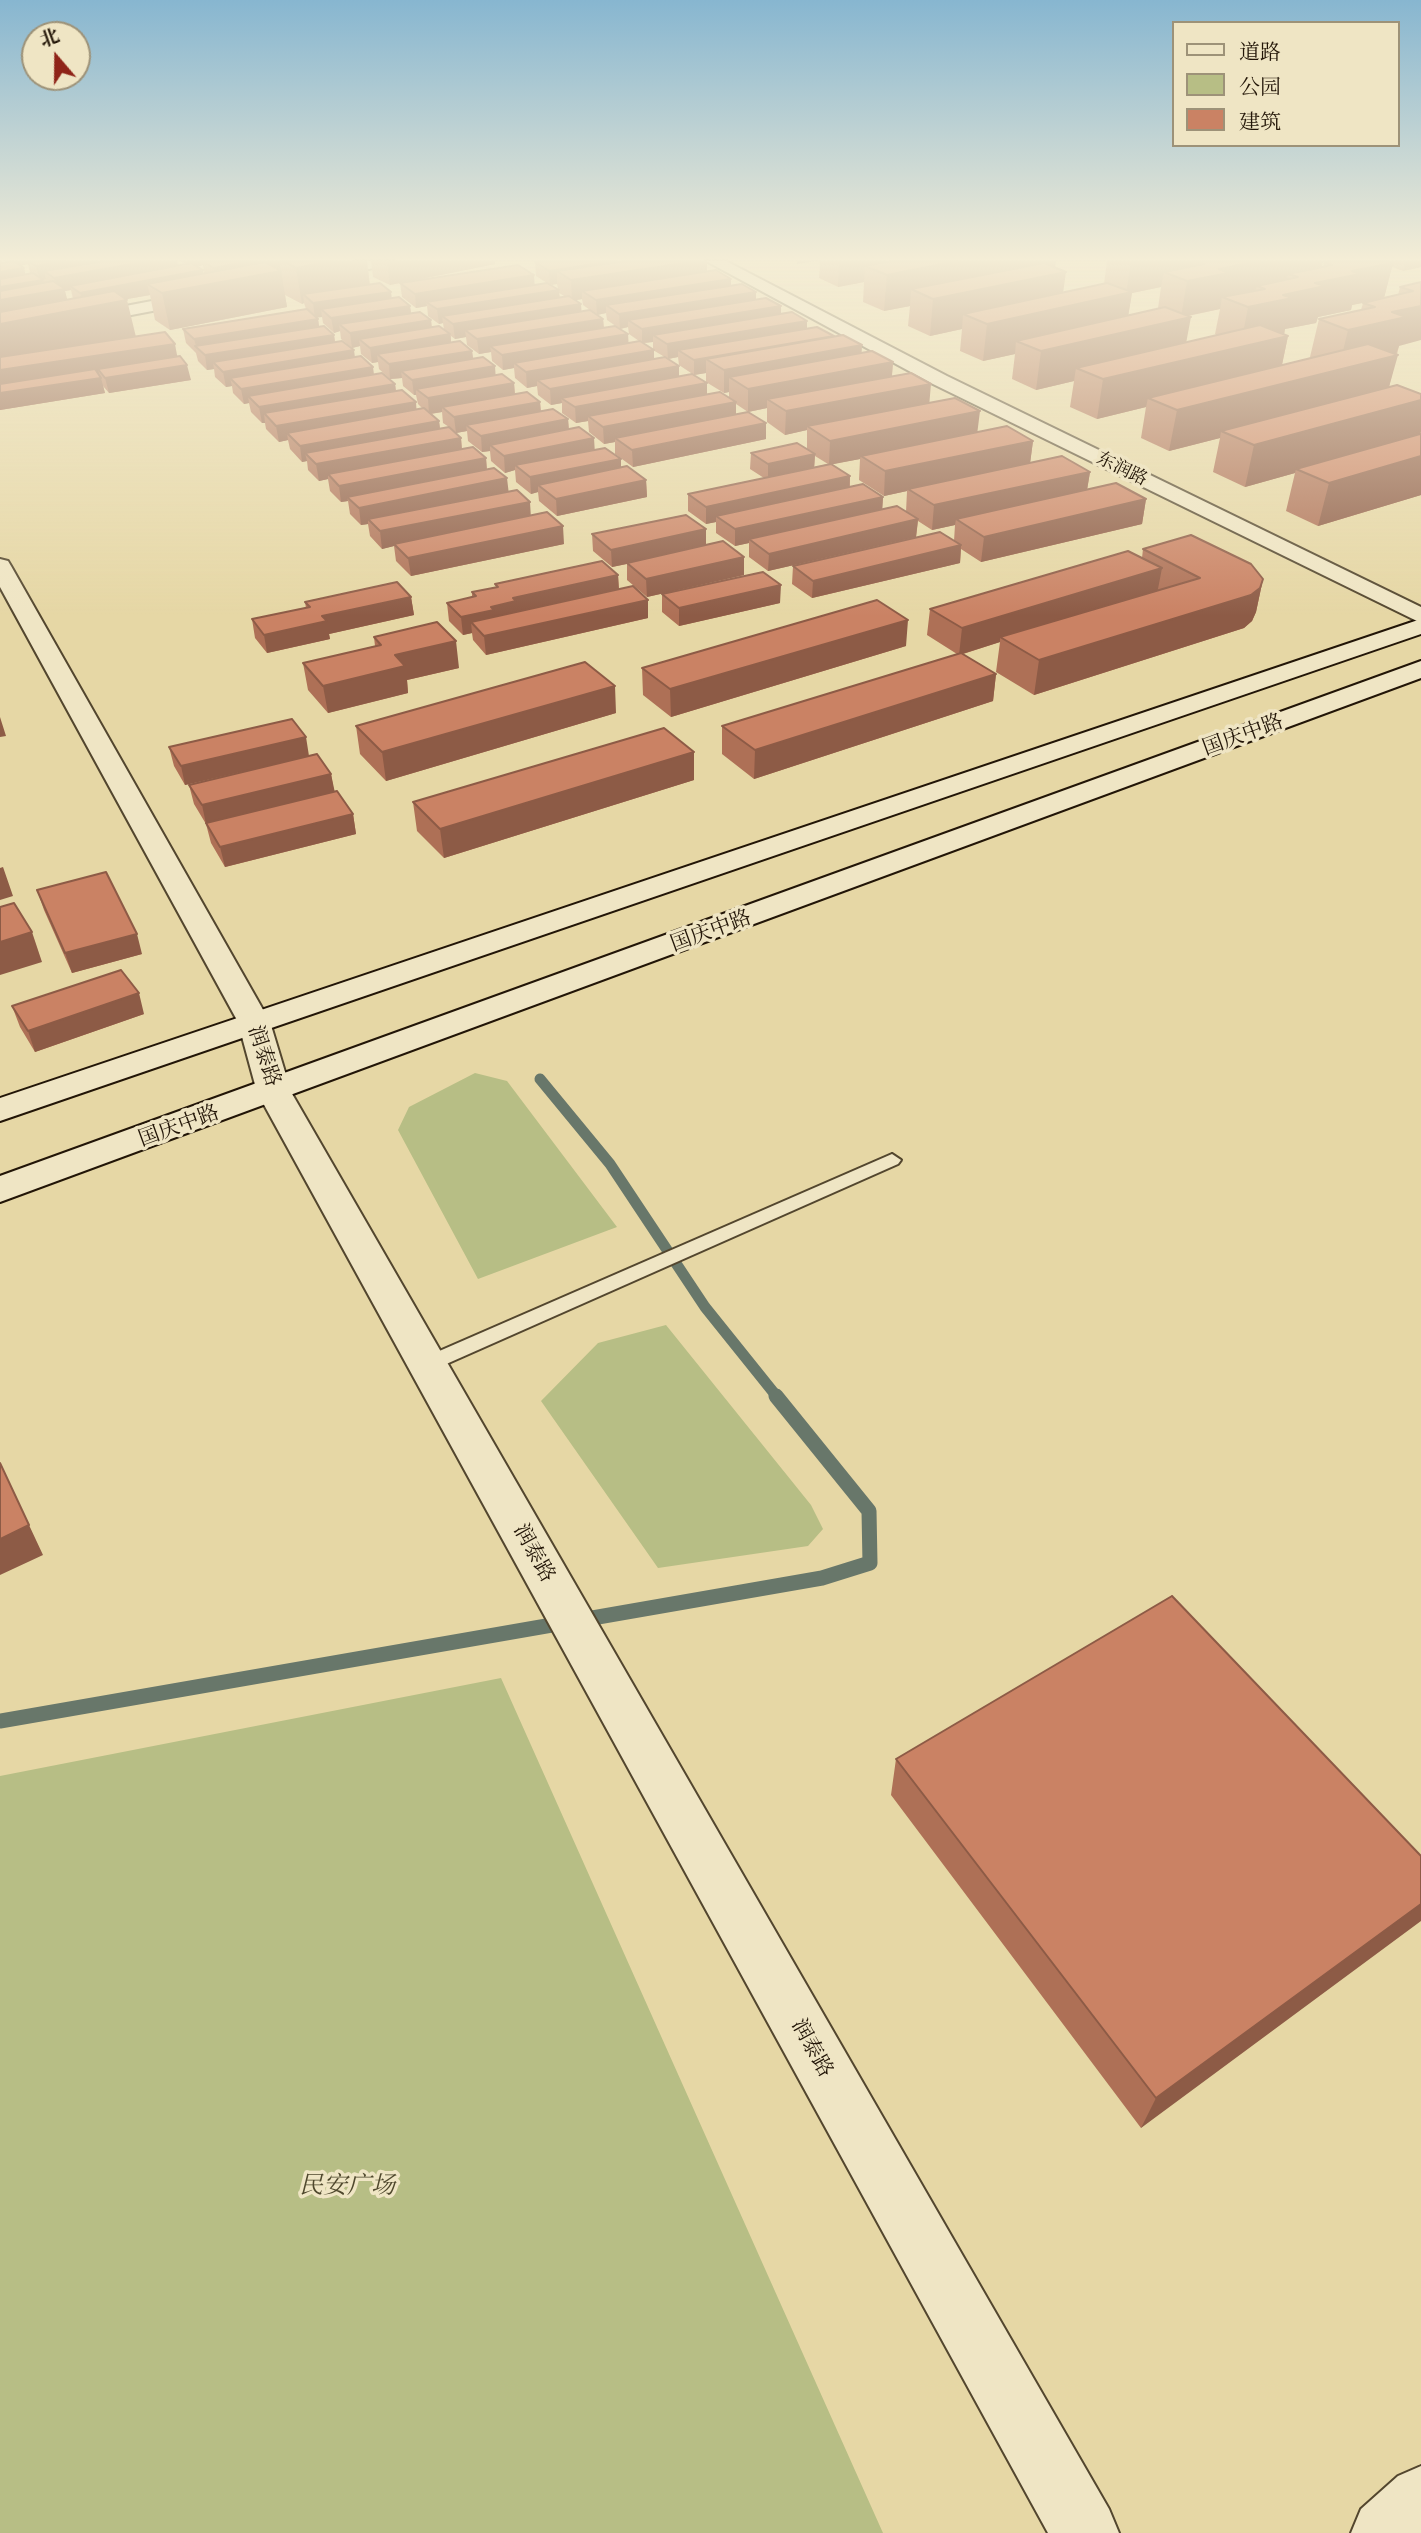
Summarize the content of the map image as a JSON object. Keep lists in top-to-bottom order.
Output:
{
  "streets": {
    "street": ["东润路", "国庆中路", "润泰路"]
  },
  "crossings": [
    ["国庆中路", "润泰路"]
  ],
  "parks": ["民安广场"],
  "legend": ["道路", "公园", "建筑"],
  "north": "top"
}
